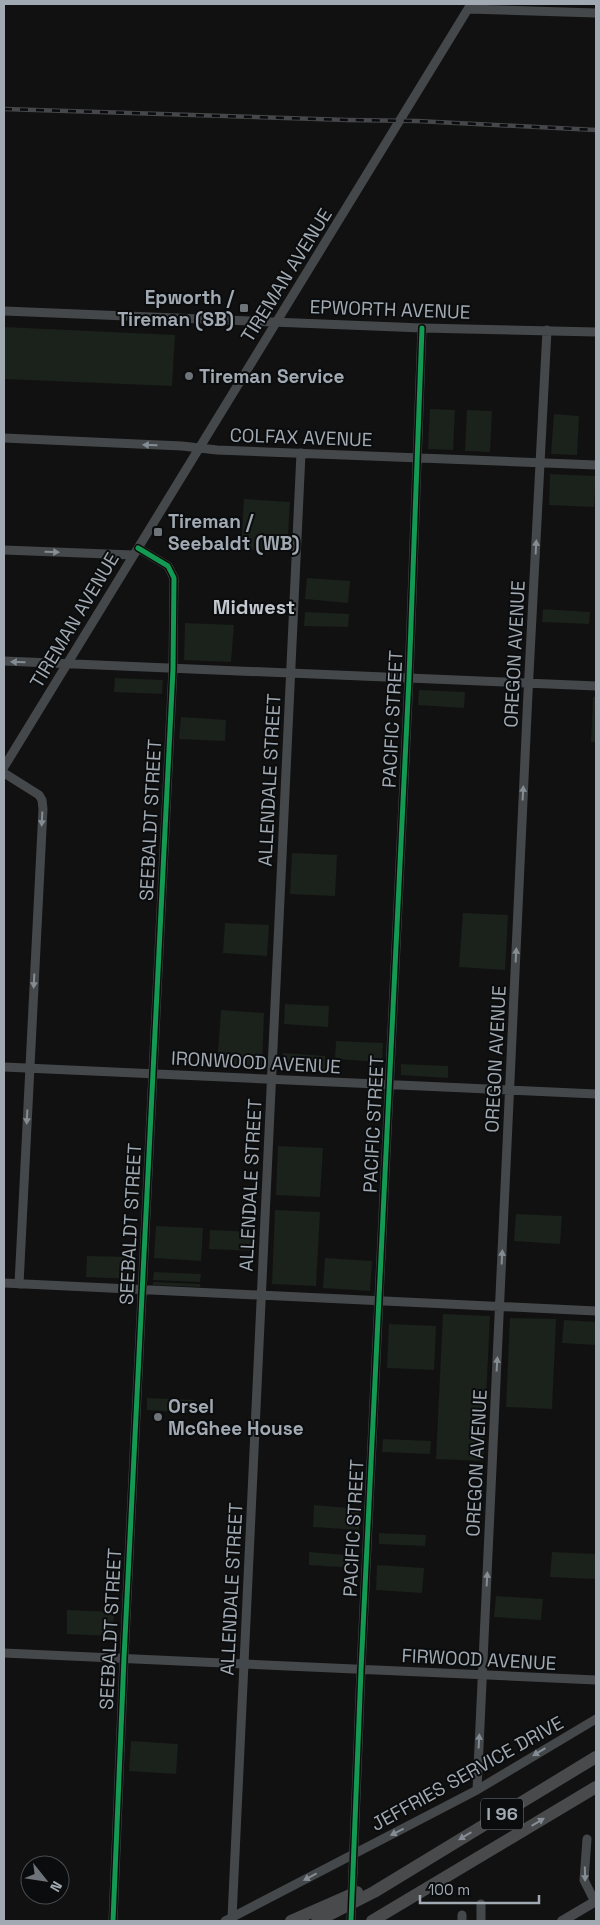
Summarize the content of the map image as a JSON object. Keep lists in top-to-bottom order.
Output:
{
  "streets": {
    "highway": ["I 96"],
    "street": [
      "TIREMAN AVENUE",
      "EPWORTH AVENUE",
      "COLFAX AVENUE",
      "OREGON AVENUE",
      "PACIFIC STREET",
      "ALLENDALE STREET",
      "SEEBALDT STREET",
      "IRONWOOD AVENUE",
      "FIRWOOD AVENUE",
      "JEFFRIES SERVICE DRIVE"
    ]
  },
  "crossings": [
    ["TIREMAN AVENUE", "EPWORTH AVENUE"],
    ["TIREMAN AVENUE", "COLFAX AVENUE"],
    ["TIREMAN AVENUE", "SEEBALDT STREET"],
    ["EPWORTH AVENUE", "OREGON AVENUE"],
    ["EPWORTH AVENUE", "PACIFIC STREET"],
    ["COLFAX AVENUE", "OREGON AVENUE"],
    ["COLFAX AVENUE", "PACIFIC STREET"],
    ["COLFAX AVENUE", "ALLENDALE STREET"],
    ["OREGON AVENUE", "IRONWOOD AVENUE"],
    ["OREGON AVENUE", "FIRWOOD AVENUE"],
    ["OREGON AVENUE", "JEFFRIES SERVICE DRIVE"],
    ["PACIFIC STREET", "IRONWOOD AVENUE"],
    ["PACIFIC STREET", "FIRWOOD AVENUE"],
    ["PACIFIC STREET", "JEFFRIES SERVICE DRIVE"],
    ["ALLENDALE STREET", "IRONWOOD AVENUE"],
    ["ALLENDALE STREET", "FIRWOOD AVENUE"],
    ["ALLENDALE STREET", "JEFFRIES SERVICE DRIVE"],
    ["SEEBALDT STREET", "IRONWOOD AVENUE"],
    ["SEEBALDT STREET", "FIRWOOD AVENUE"]
  ],
  "one_way": ["OREGON AVENUE", "JEFFRIES SERVICE DRIVE"],
  "districts": ["Midwest"],
  "places": {
    "transit": ["Epworth / Tireman (SB)", "Tireman / Seebaldt (WB)"],
    "other": ["Tireman Service", "Orsel McGhee House"]
  },
  "scale_bar": "100 m",
  "north": "bottom right"
}
